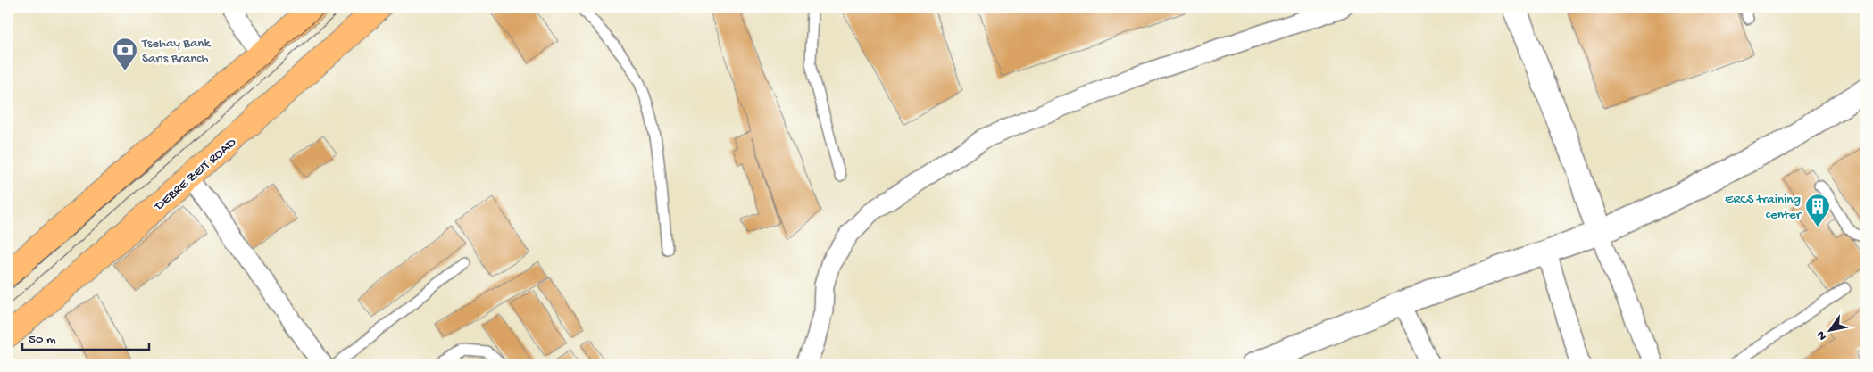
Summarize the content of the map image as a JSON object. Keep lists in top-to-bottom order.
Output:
{
  "streets": {
    "main road": ["DEBRE ZEIT ROAD"]
  },
  "places": {
    "bank": ["Tsehay Bank Saris Branch"],
    "building": ["ERCS training center"]
  },
  "scale_bar": "50 m",
  "north": "bottom left"
}
